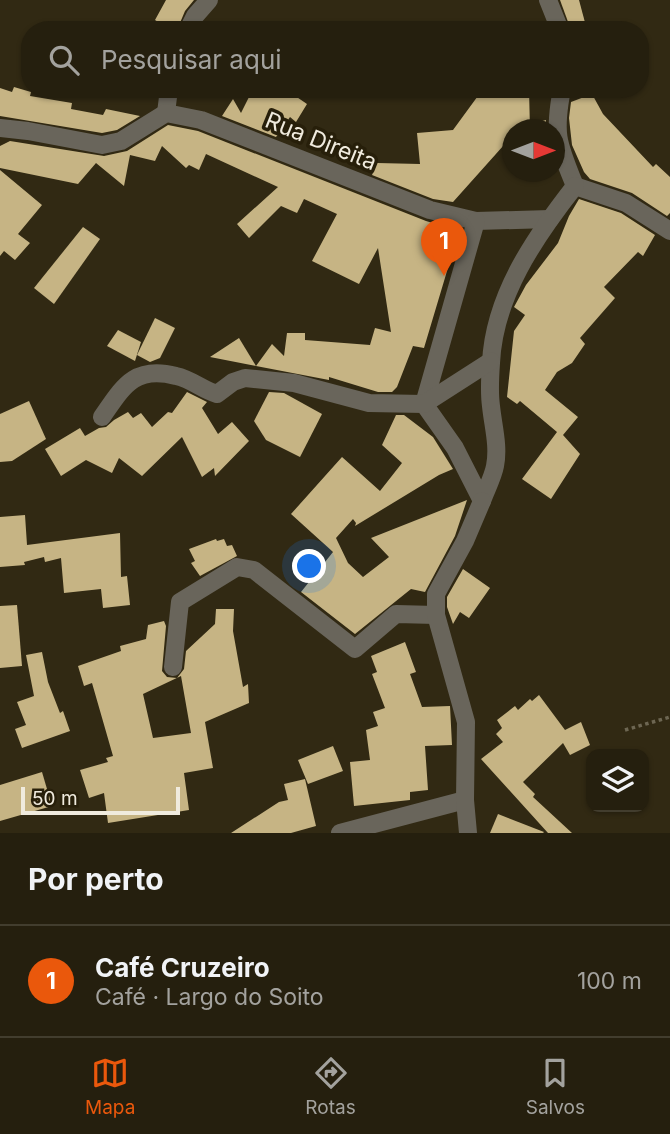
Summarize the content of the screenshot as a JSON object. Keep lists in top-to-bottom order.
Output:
{
  "streets": {
    "street": ["Rua Direita"]
  },
  "scale_bar": "50 m",
  "north": "right",
  "page": {
    "search": "Pesquisar aqui",
    "pins": "1",
    "scale": "50 m",
    "heading": "Por perto",
    "list": [
      {
        "mark": "1",
        "name": "Café Cruzeiro",
        "note": "Café · Largo do Soito",
        "value": "100 m"
      }
    ],
    "nav": ["Mapa", "Rotas", "Salvos"]
  }
}
